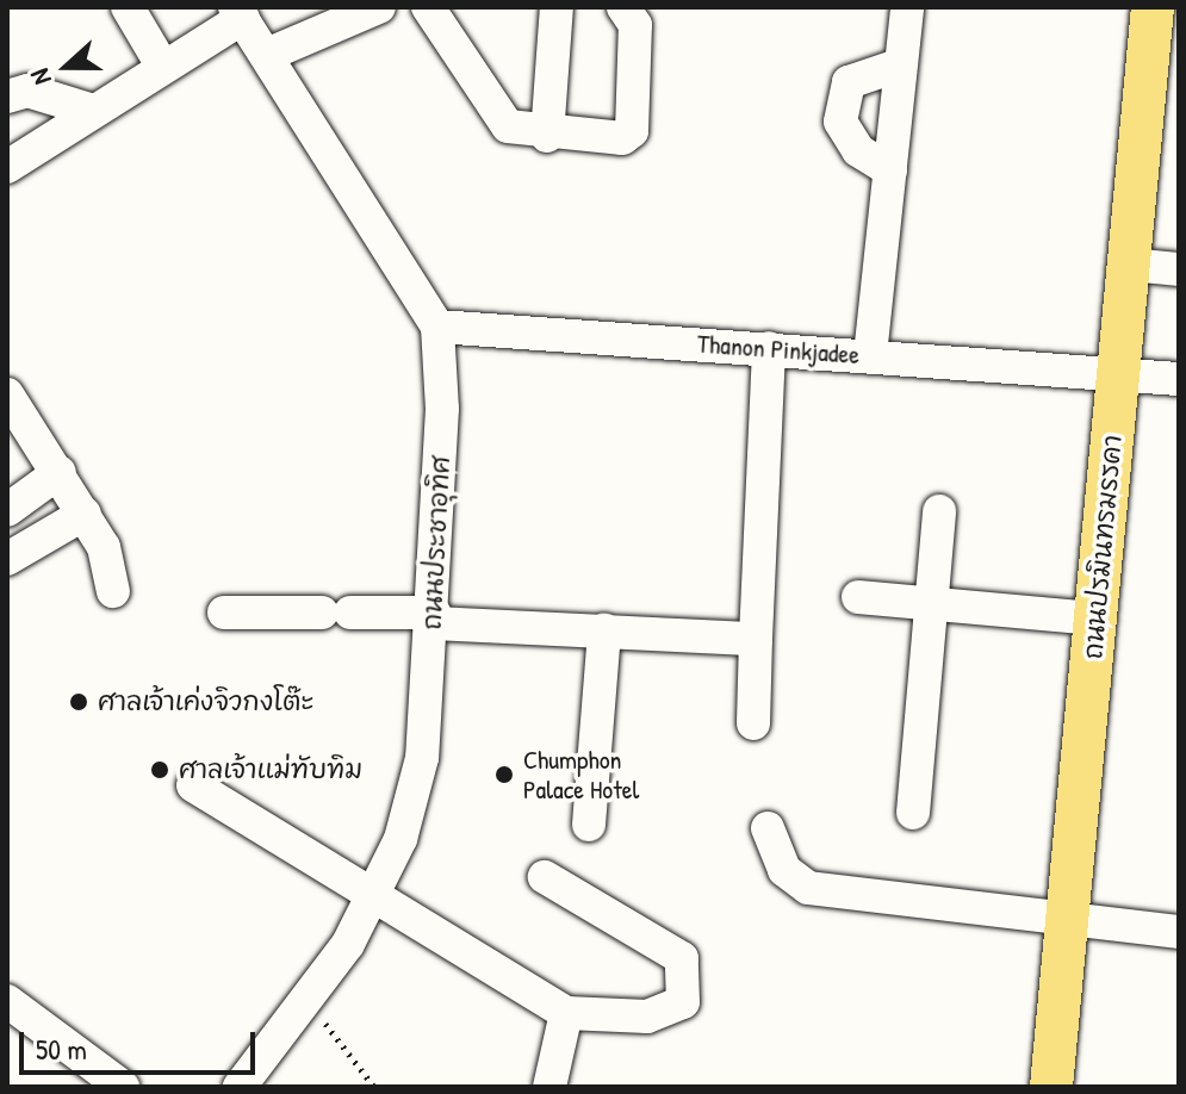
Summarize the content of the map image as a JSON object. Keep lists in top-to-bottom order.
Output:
{
  "streets": {
    "main road": ["ถนนปรมินทรมรรคา"],
    "street": ["Thanon Pinkjadee", "ถนนประชาอุทิศ"]
  },
  "crossings": [
    ["Thanon Pinkjadee", "ถนนประชาอุทิศ"],
    ["Thanon Pinkjadee", "ถนนปรมินทรมรรคา"]
  ],
  "places": ["ศาลเจ้าเค่งจิวกงโต๊ะ", "ศาลเจ้าแม่ทับทิม", "Chumphon Palace Hotel"],
  "scale_bar": "50 m",
  "north": "left"
}
